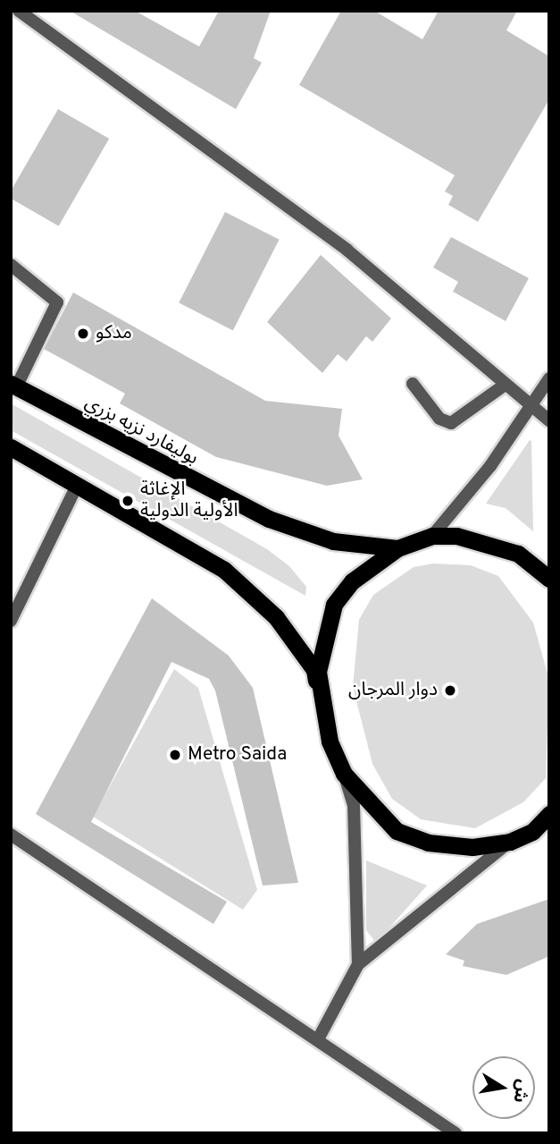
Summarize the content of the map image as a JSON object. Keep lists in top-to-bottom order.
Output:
{
  "streets": {
    "highway": ["بوليفارد نزيه بزري"]
  },
  "places": [
    "مدكو",
    "الإغاثة الأولية الدولية",
    "دوار المرجان",
    "Metro Saida"
  ],
  "north": "right"
}
